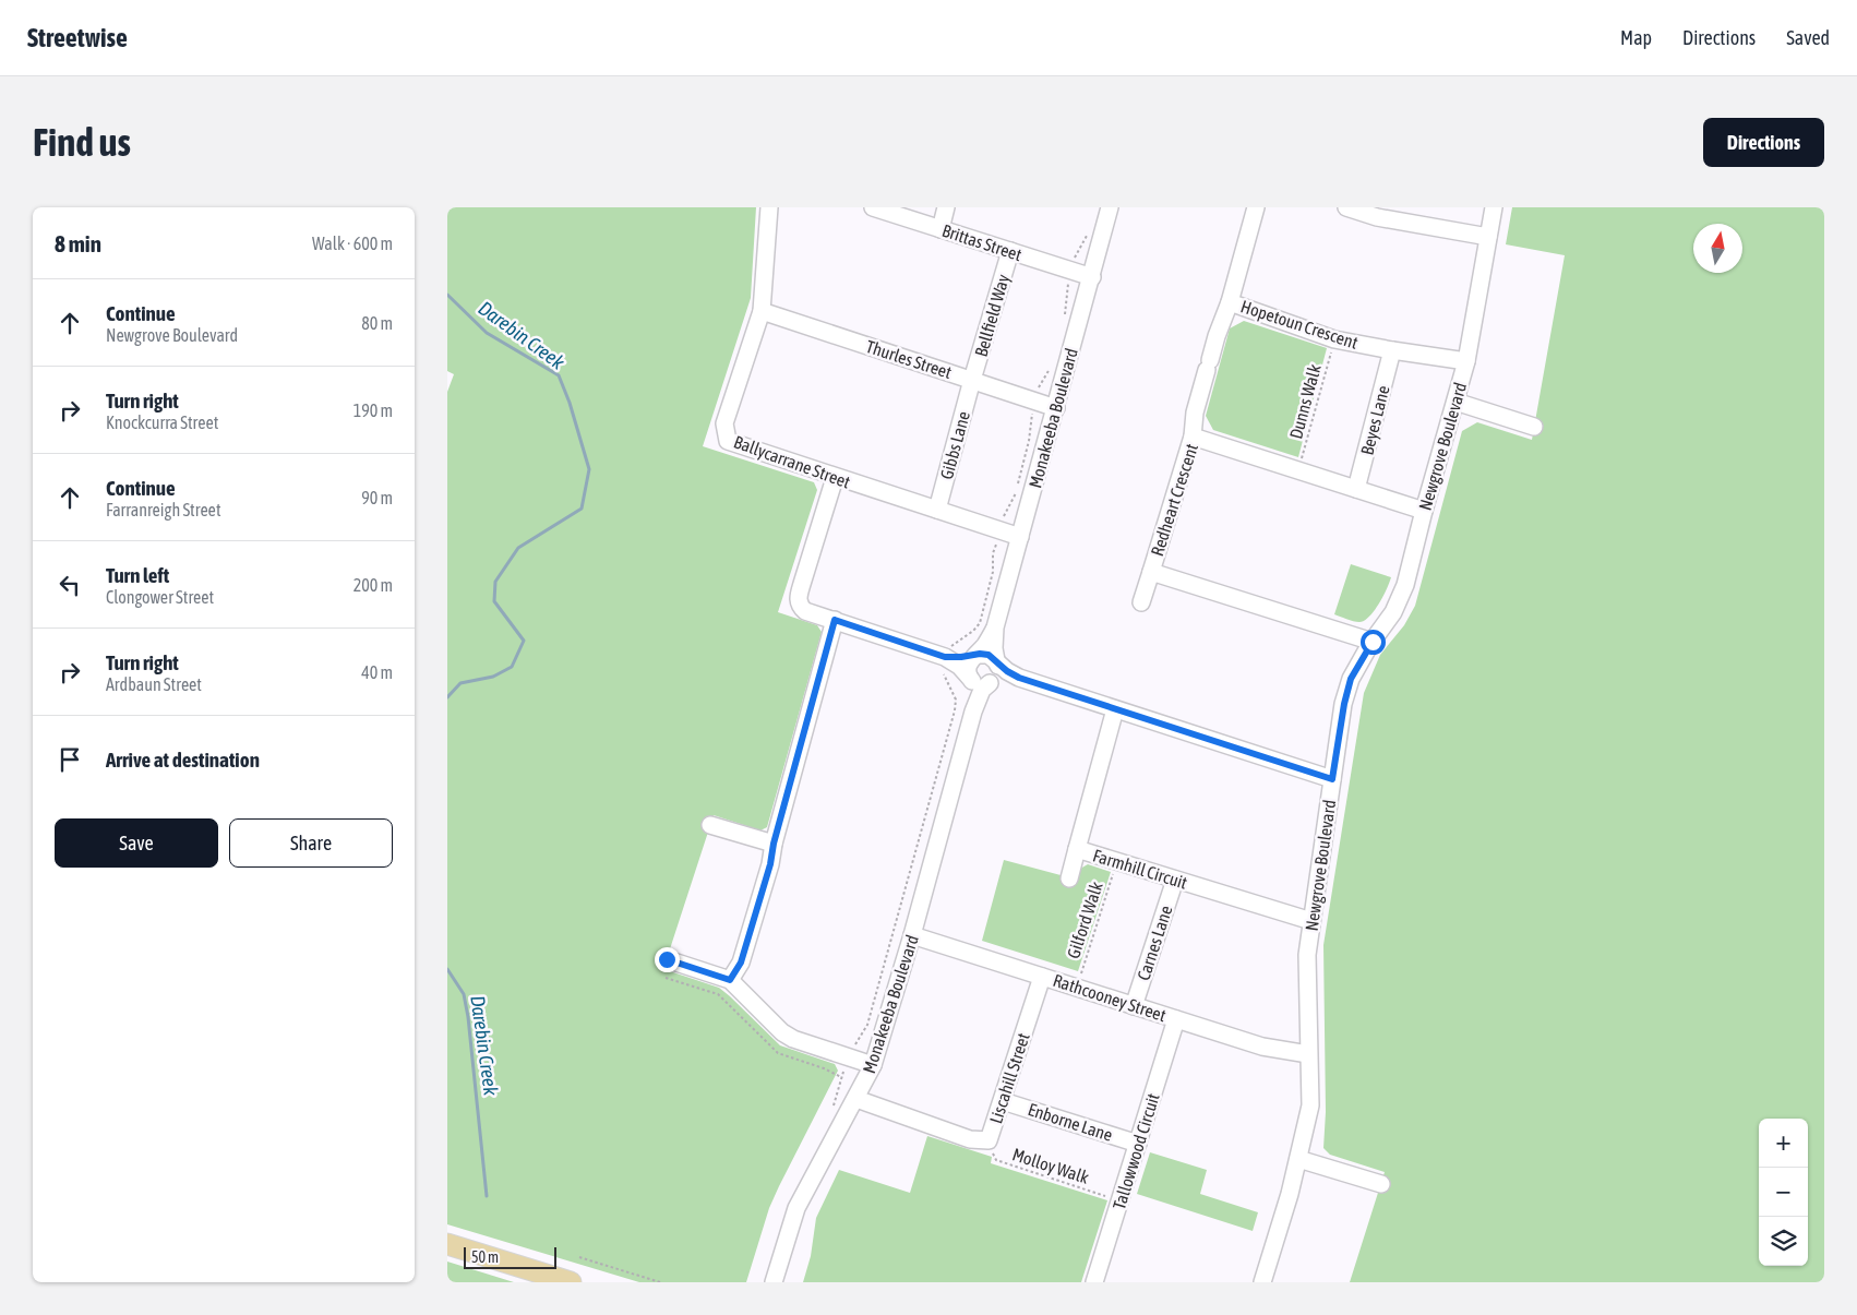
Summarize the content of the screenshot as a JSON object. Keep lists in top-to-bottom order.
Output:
{
  "streets": {
    "street": [
      "Brittas Street",
      "Bellfield Way",
      "Hopetoun Crescent",
      "Thurles Street",
      "Monakeeba Boulevard",
      "Beyes Lane",
      "Gibbs Lane",
      "Newgrove Boulevard",
      "Ballycarrane Street",
      "Redheart Crescent",
      "Farmhill Circuit",
      "Carnes Lane",
      "Rathcooney Street",
      "Liscahill Street",
      "Enborne Lane",
      "Tallowwood Circuit"
    ],
    "path": ["Dunns Walk", "Gilford Walk", "Molloy Walk"]
  },
  "crossings": [
    ["Brittas Street", "Bellfield Way"],
    ["Brittas Street", "Monakeeba Boulevard"],
    ["Bellfield Way", "Thurles Street"],
    ["Bellfield Way", "Gibbs Lane"],
    ["Hopetoun Crescent", "Dunns Walk"],
    ["Hopetoun Crescent", "Beyes Lane"],
    ["Hopetoun Crescent", "Newgrove Boulevard"],
    ["Thurles Street", "Monakeeba Boulevard"],
    ["Thurles Street", "Gibbs Lane"],
    ["Thurles Street", "Ballycarrane Street"],
    ["Dunns Walk", "Redheart Crescent"],
    ["Monakeeba Boulevard", "Ballycarrane Street"],
    ["Monakeeba Boulevard", "Rathcooney Street"],
    ["Monakeeba Boulevard", "Liscahill Street"],
    ["Beyes Lane", "Redheart Crescent"],
    ["Gibbs Lane", "Ballycarrane Street"],
    ["Newgrove Boulevard", "Redheart Crescent"],
    ["Newgrove Boulevard", "Farmhill Circuit"],
    ["Newgrove Boulevard", "Rathcooney Street"],
    ["Farmhill Circuit", "Gilford Walk"],
    ["Farmhill Circuit", "Carnes Lane"],
    ["Gilford Walk", "Rathcooney Street"],
    ["Carnes Lane", "Rathcooney Street"],
    ["Rathcooney Street", "Liscahill Street"],
    ["Rathcooney Street", "Tallowwood Circuit"],
    ["Liscahill Street", "Enborne Lane"],
    ["Liscahill Street", "Molloy Walk"],
    ["Enborne Lane", "Tallowwood Circuit"],
    ["Tallowwood Circuit", "Molloy Walk"]
  ],
  "water": ["Darebin Creek"],
  "scale_bar": "50 m",
  "north": "top",
  "page": {
    "header": "Streetwise",
    "nav": ["Map", "Directions", "Saved"],
    "buttons": [
      "Directions",
      ["Save", "Share"]
    ],
    "title": "Find us",
    "heading": ["8 min", "Walk · 600 m"],
    "list": [
      ["Continue", "Newgrove Boulevard", "80 m"],
      ["Turn right", "Knockcurra Street", "190 m"],
      ["Continue", "Farranreigh Street", "90 m"],
      ["Turn left", "Clongower Street", "200 m"],
      ["Turn right", "Ardbaun Street", "40 m"],
      "Arrive at destination"
    ],
    "map_buttons": ["+", "−"],
    "scale": "50 m"
  }
}
